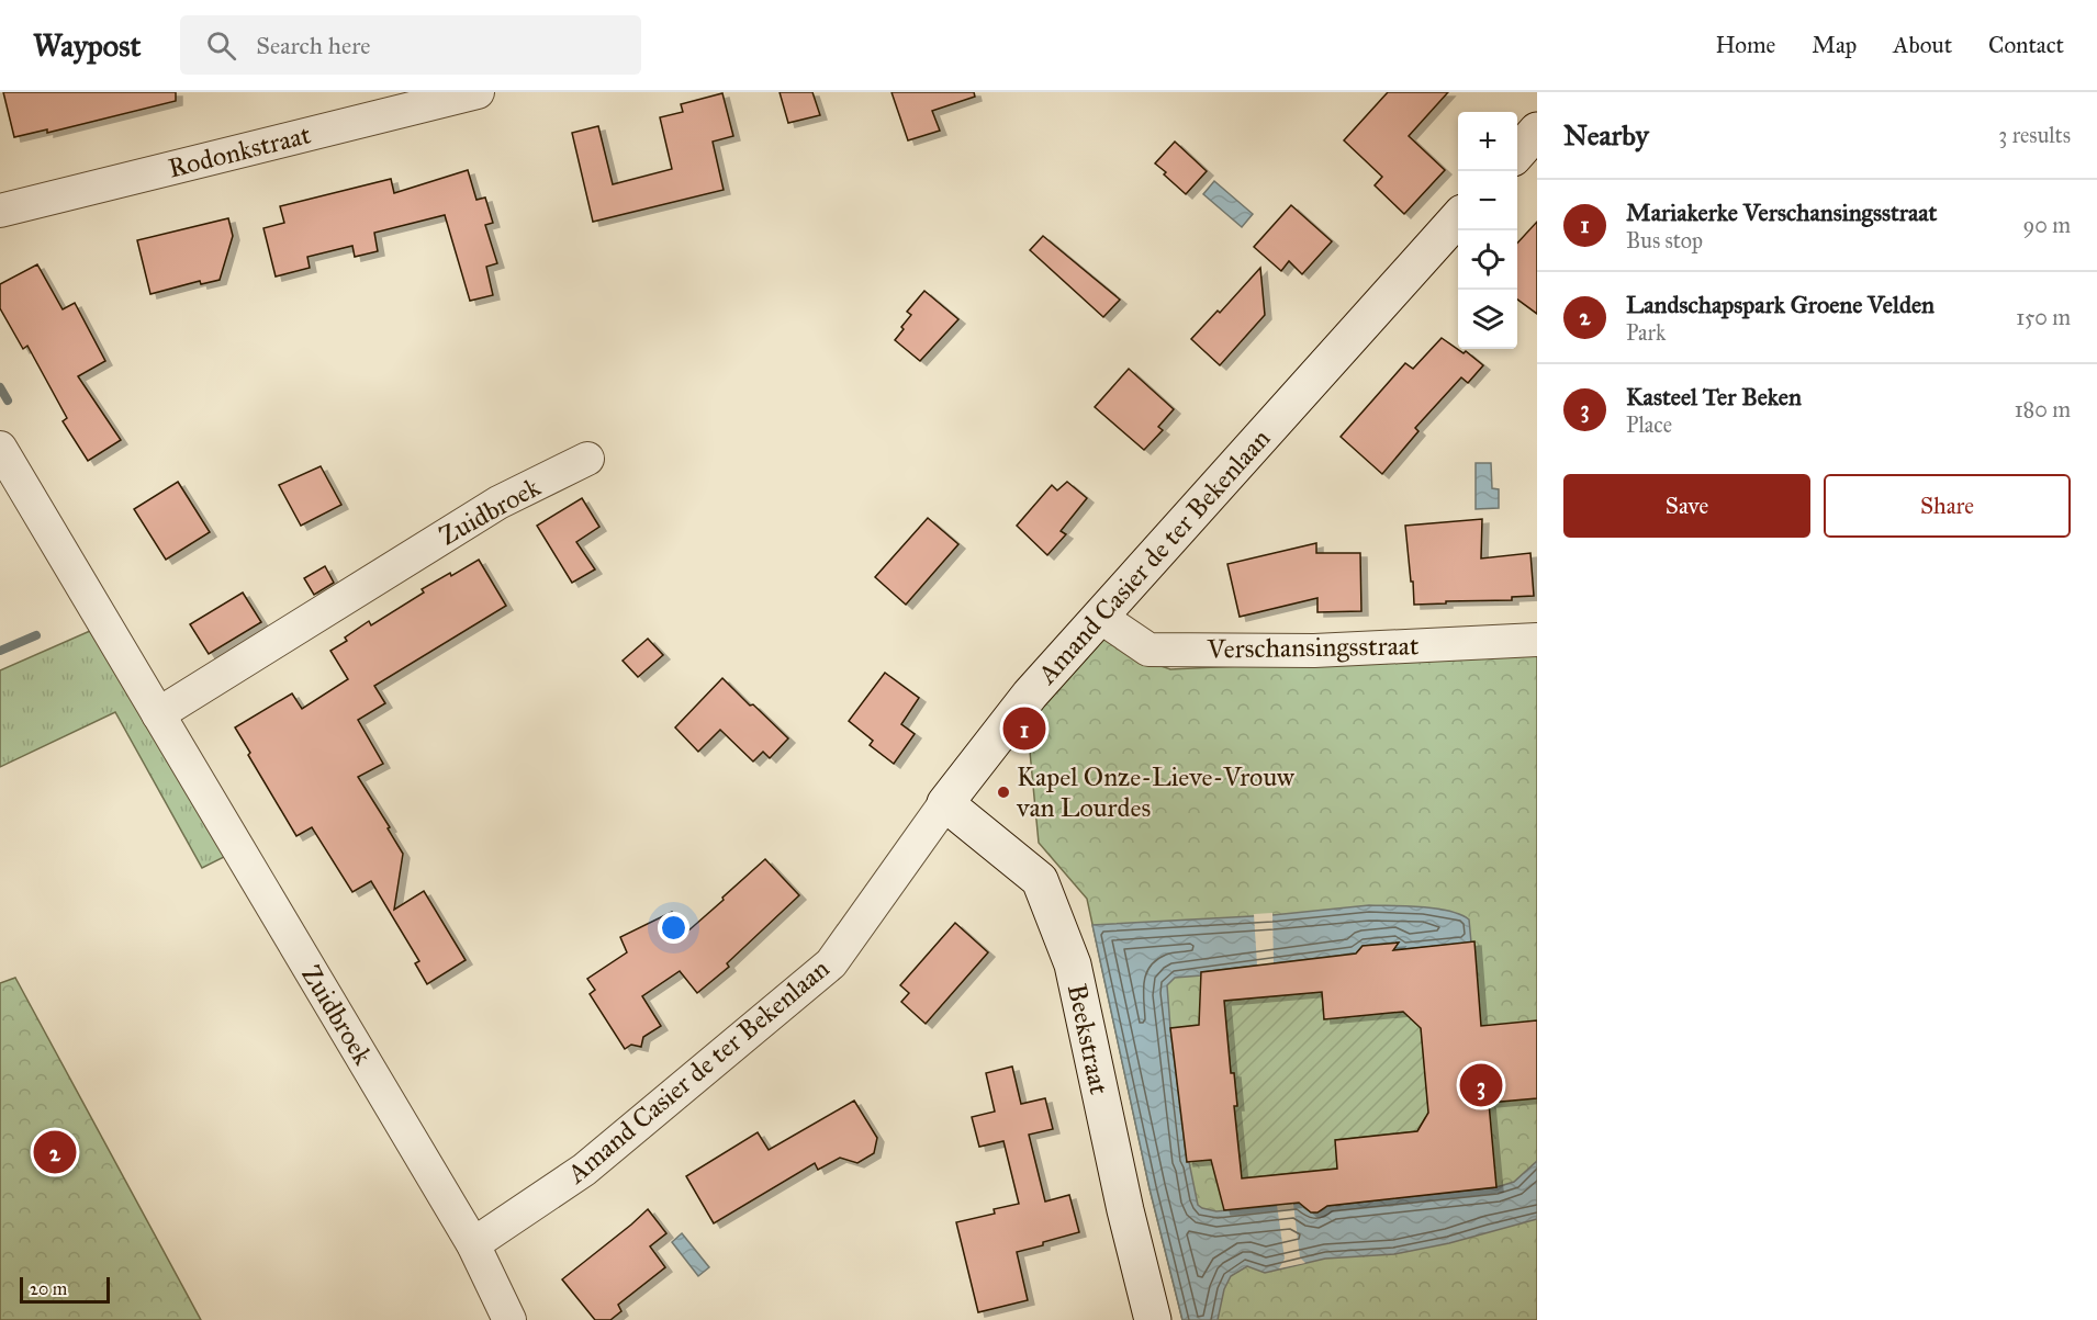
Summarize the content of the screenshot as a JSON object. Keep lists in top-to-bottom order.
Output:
{
  "streets": {
    "street": [
      "Rodonkstraat",
      "Zuidbroek",
      "Amand Casier de ter Bekenlaan",
      "Verschansingsstraat",
      "Beekstraat"
    ]
  },
  "crossings": [
    ["Zuidbroek", "Amand Casier de ter Bekenlaan"],
    ["Amand Casier de ter Bekenlaan", "Verschansingsstraat"],
    ["Amand Casier de ter Bekenlaan", "Beekstraat"]
  ],
  "places": ["Kapel Onze-Lieve-Vrouw van Lourdes"],
  "scale_bar": "20 m",
  "page": {
    "header": "Waypost",
    "search": "Search here",
    "nav": [
      "Home",
      "Map",
      "About",
      "Contact"
    ],
    "heading": ["Nearby", "3 results"],
    "map_buttons": ["+", "−"],
    "list": [
      {
        "mark": "1",
        "name": "Mariakerke Verschansingsstraat",
        "note": "Bus stop",
        "value": "90 m"
      },
      {
        "mark": "2",
        "name": "Landschapspark Groene Velden",
        "note": "Park",
        "value": "150 m"
      },
      {
        "mark": "3",
        "name": "Kasteel Ter Beken",
        "note": "Place",
        "value": "180 m"
      }
    ],
    "buttons": ["Save", "Share"],
    "pins": ["1", "3", "2"],
    "scale": "20 m"
  }
}
